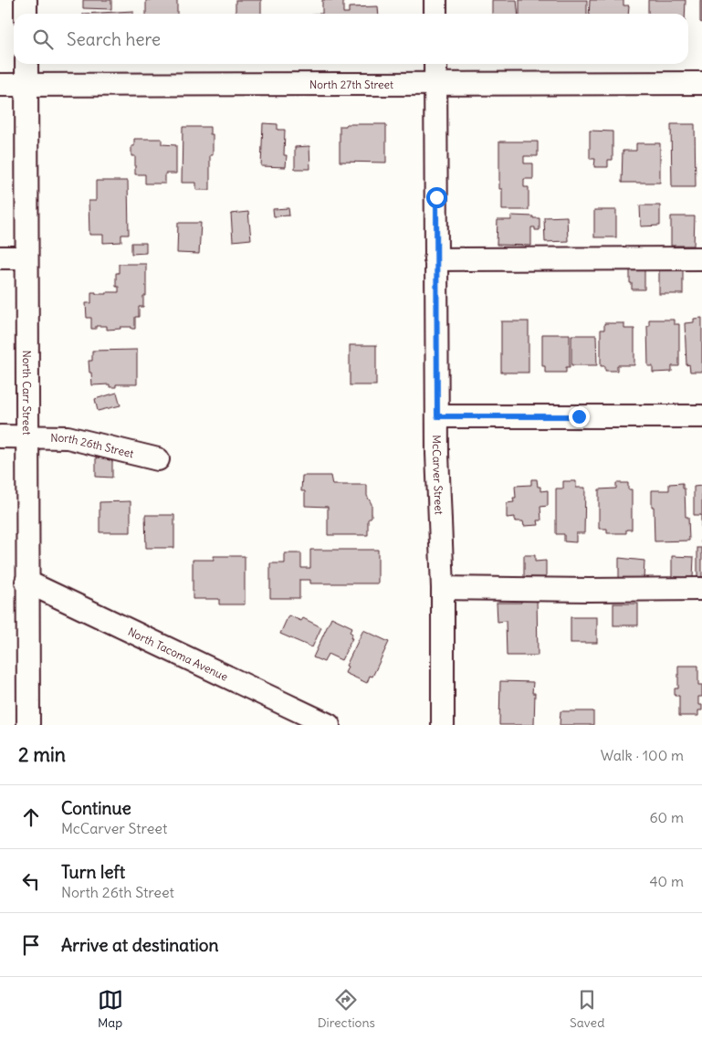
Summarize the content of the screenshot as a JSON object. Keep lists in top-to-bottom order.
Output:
{
  "streets": {
    "street": [
      "North 27th Street",
      "North Carr Street",
      "North 26th Street",
      "McCarver Street",
      "North Tacoma Avenue"
    ]
  },
  "crossings": [
    ["North 27th Street", "North Carr Street"],
    ["North 27th Street", "McCarver Street"],
    ["North Carr Street", "North 26th Street"],
    ["North Carr Street", "North Tacoma Avenue"]
  ],
  "page": {
    "search": "Search here",
    "heading": ["2 min", "Walk · 100 m"],
    "list": [
      ["Continue", "McCarver Street", "60 m"],
      ["Turn left", "North 26th Street", "40 m"],
      "Arrive at destination"
    ],
    "nav": ["Map", "Directions", "Saved"]
  }
}
